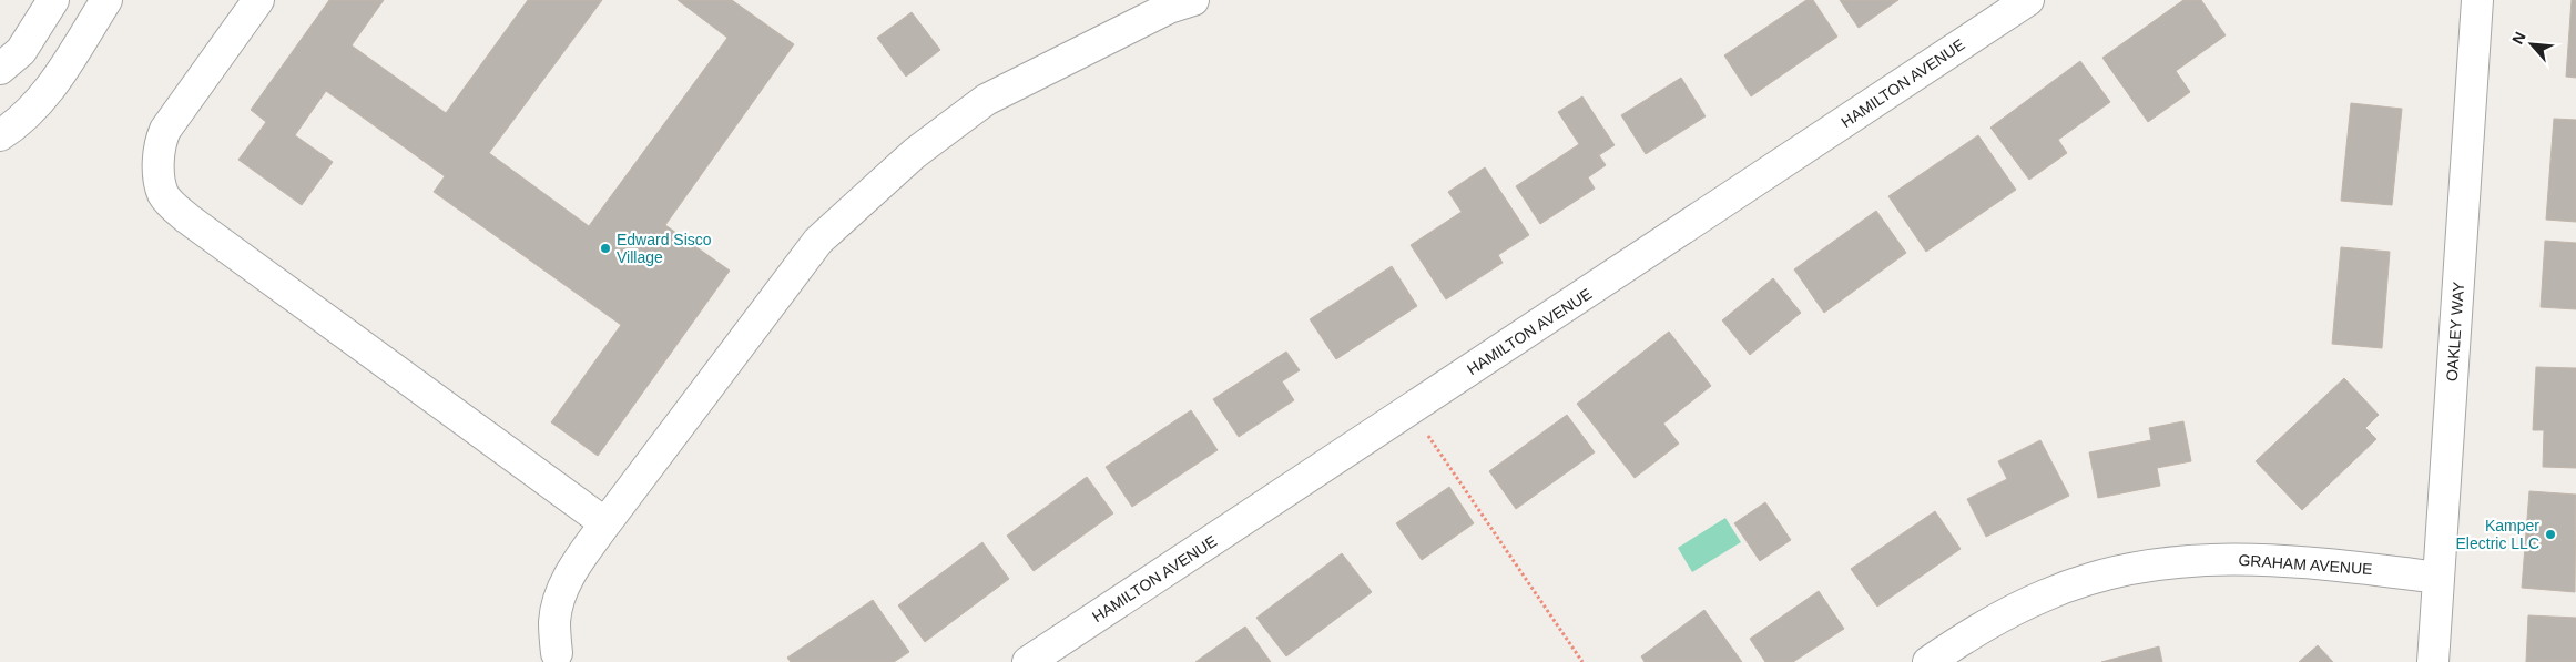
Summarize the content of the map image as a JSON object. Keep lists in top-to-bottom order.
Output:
{
  "streets": {
    "street": ["HAMILTON AVENUE", "OAKLEY WAY", "GRAHAM AVENUE"]
  },
  "crossings": [
    ["OAKLEY WAY", "GRAHAM AVENUE"]
  ],
  "places": ["Edward Sisco Village", "Kamper Electric LLC"],
  "north": "top left"
}
